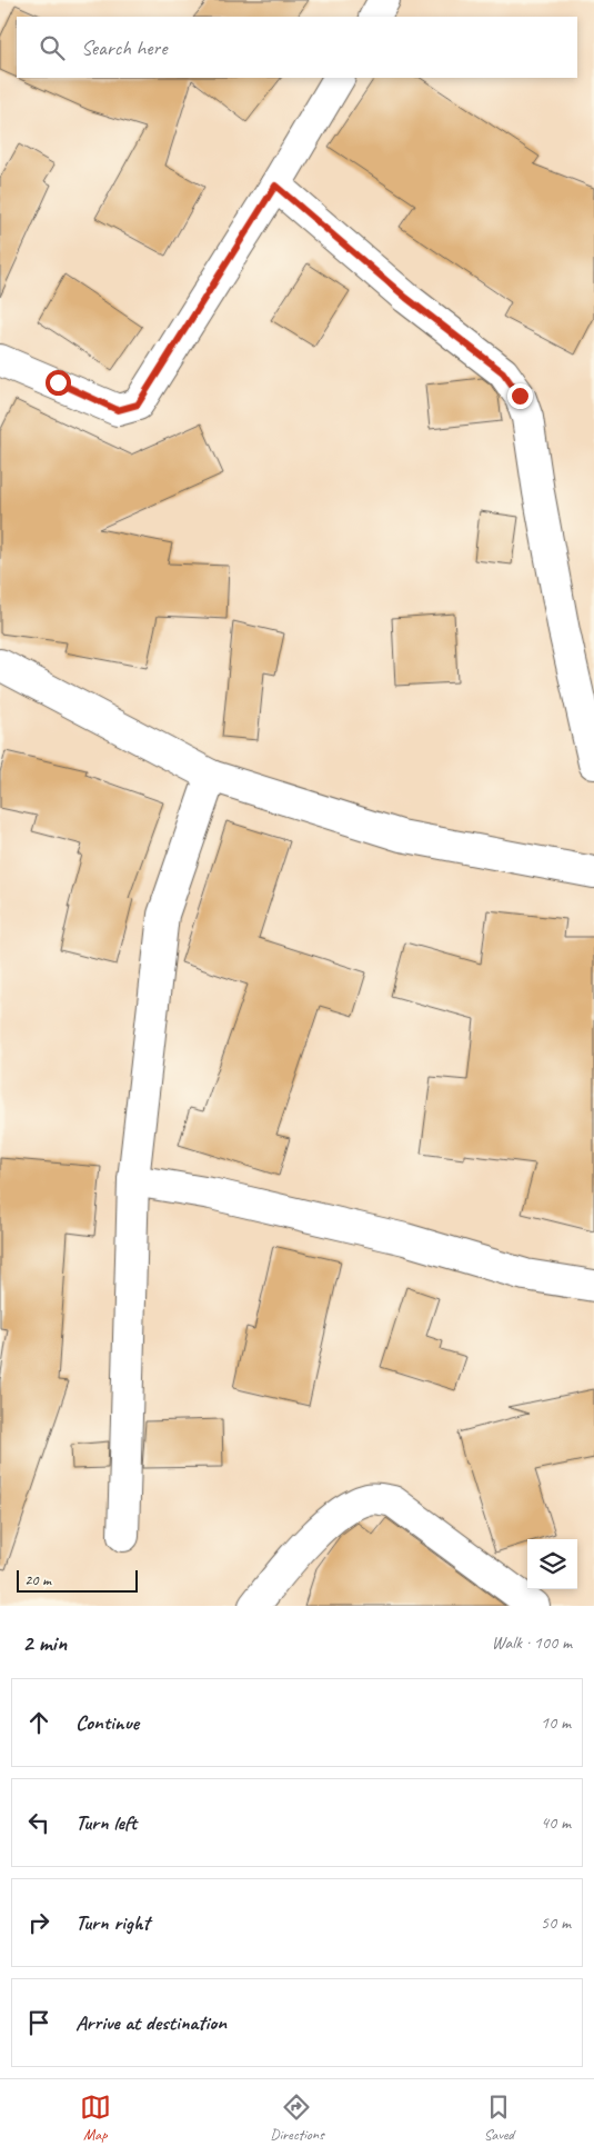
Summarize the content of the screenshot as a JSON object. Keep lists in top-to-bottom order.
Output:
{
  "scale_bar": "20 m",
  "page": {
    "search": "Search here",
    "scale": "20 m",
    "heading": ["2 min", "Walk · 100 m"],
    "list": [
      ["Continue", "10 m"],
      ["Turn left", "40 m"],
      ["Turn right", "50 m"],
      "Arrive at destination"
    ],
    "nav": ["Map", "Directions", "Saved"]
  }
}
